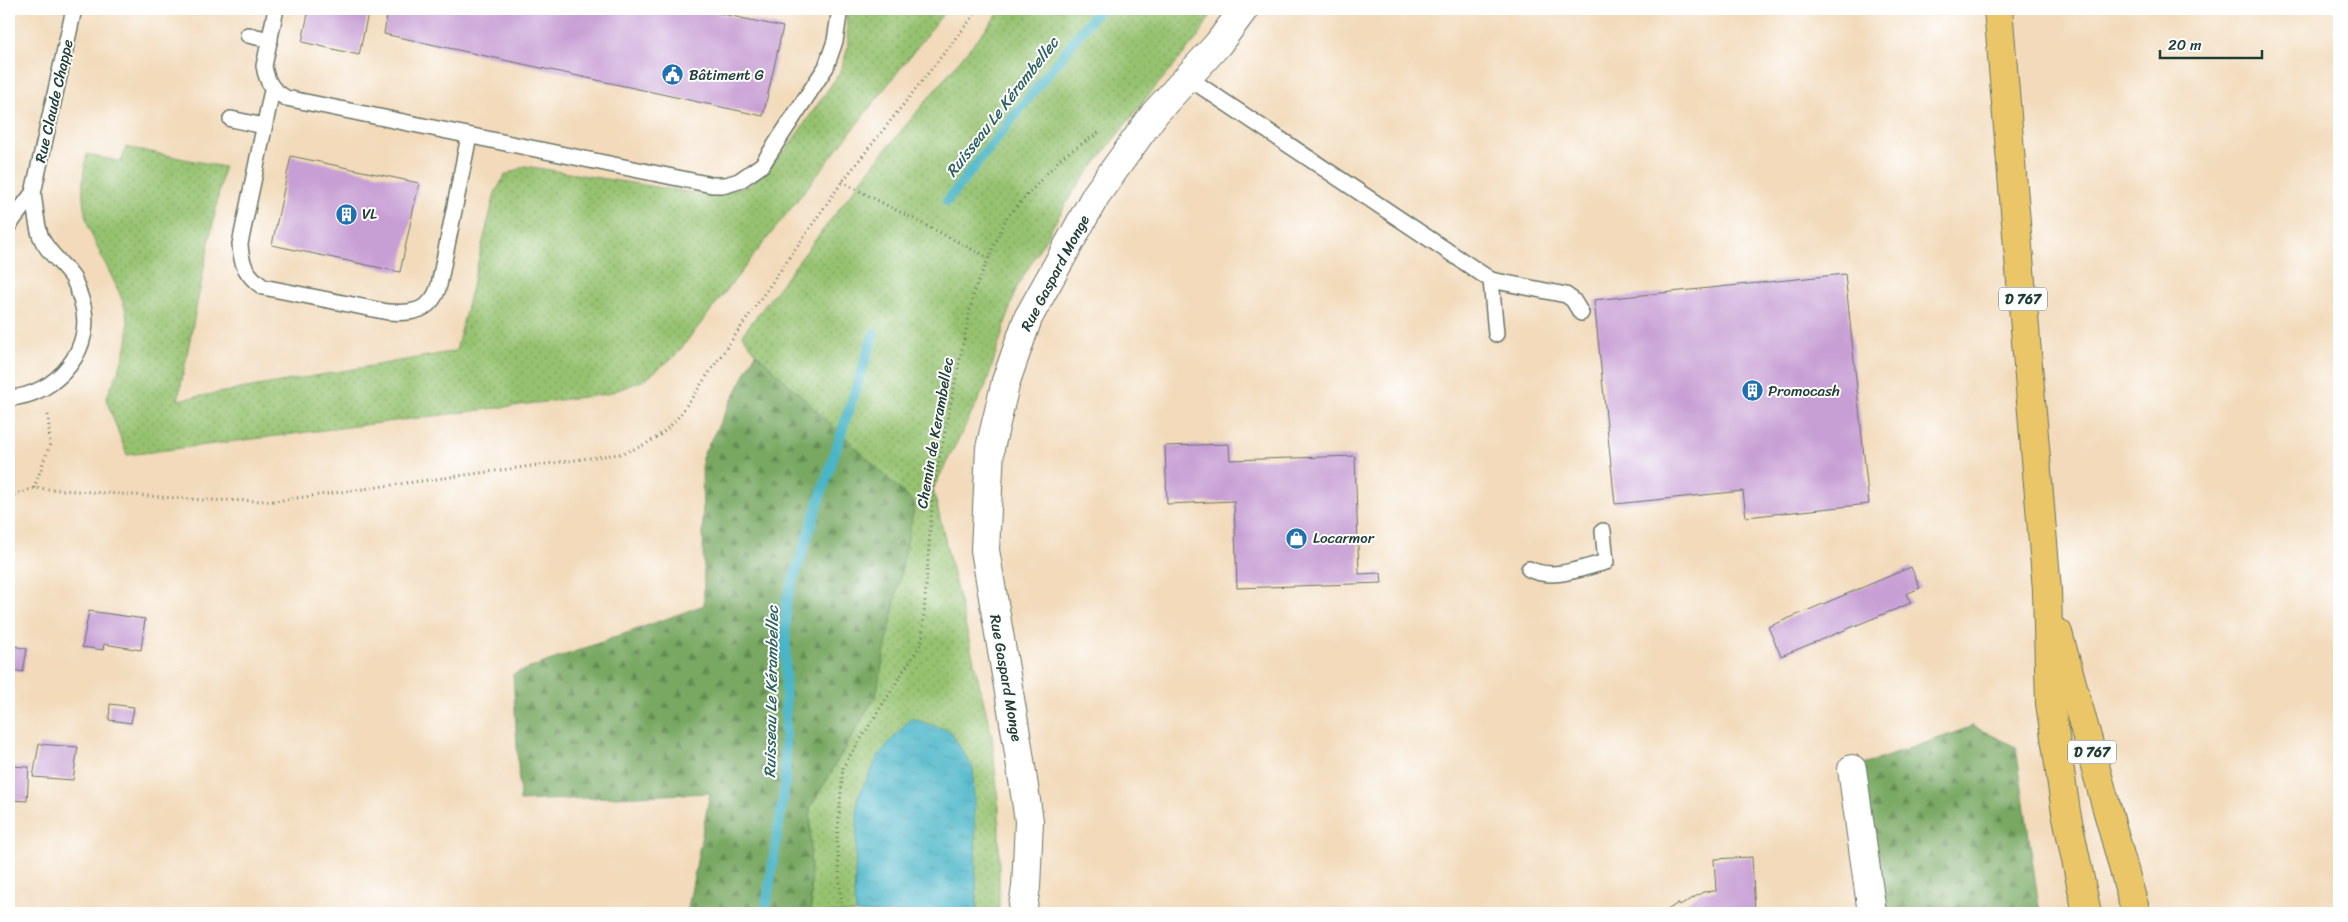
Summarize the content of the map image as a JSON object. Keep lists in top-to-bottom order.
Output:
{
  "streets": {
    "main road": ["D 767"],
    "street": ["Rue Gaspard Monge"],
    "lane": ["Rue Claude Chappe"],
    "path": ["Chemin de Kerambellec"]
  },
  "water": ["Ruisseau Le Kérambellec"],
  "places": {
    "public building": ["Bâtiment G"],
    "building": ["VL", "Promocash"],
    "shop": ["Locarmor"]
  },
  "scale_bar": "20 m"
}
